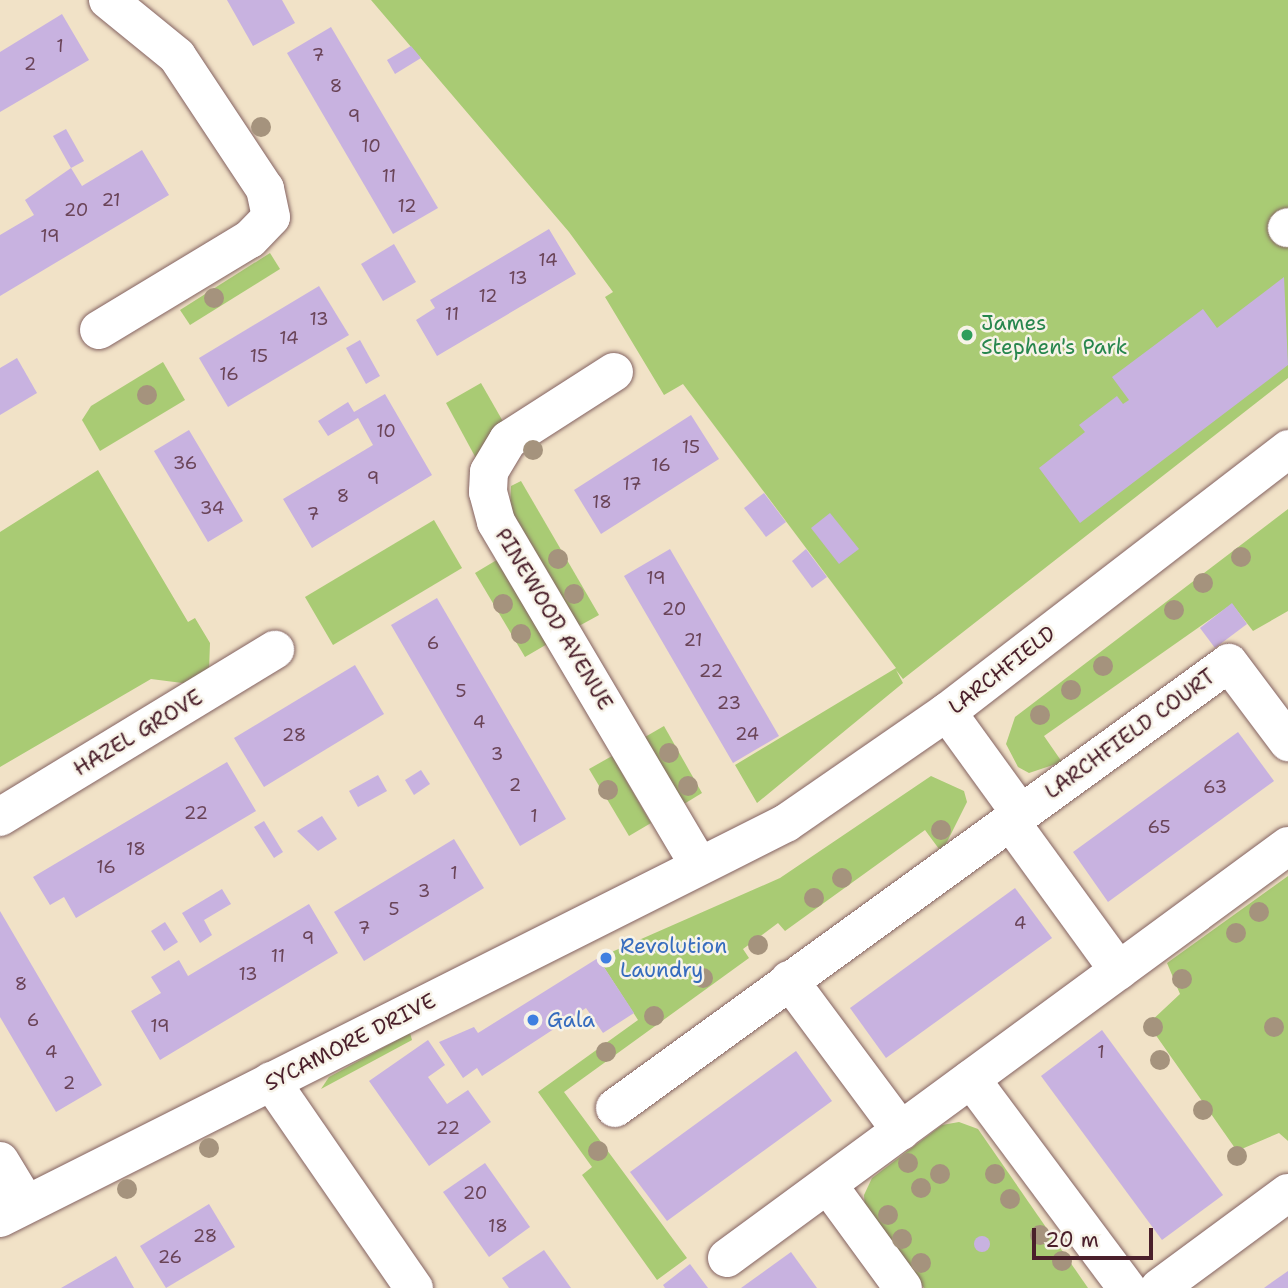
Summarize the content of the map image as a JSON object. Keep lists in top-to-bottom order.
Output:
{
  "streets": {
    "street": [
      "PINEWOOD AVENUE",
      "LARCHFIELD",
      "HAZEL GROVE",
      "LARCHFIELD COURT",
      "SYCAMORE DRIVE"
    ]
  },
  "crossings": [
    ["PINEWOOD AVENUE", "LARCHFIELD"],
    ["PINEWOOD AVENUE", "SYCAMORE DRIVE"],
    ["LARCHFIELD", "SYCAMORE DRIVE"]
  ],
  "places": ["James Stephen's Park", "Revolution Laundry", "Gala"],
  "house_numbers": [
    "1",
    "7",
    "2",
    "8",
    "9",
    "10",
    "11",
    "21",
    "12",
    "20",
    "19",
    "14",
    "13",
    "12",
    "11",
    "13",
    "14",
    "15",
    "16",
    "10",
    "15",
    "36",
    "16",
    "9",
    "17",
    "8",
    "18",
    "34",
    "7",
    "19",
    "20",
    "21",
    "6",
    "22",
    "5",
    "23",
    "4",
    "24",
    "28",
    "3",
    "2",
    "63",
    "22",
    "1",
    "65",
    "18",
    "16",
    "1",
    "3",
    "5",
    "4",
    "7",
    "9",
    "11",
    "13",
    "8",
    "6",
    "19",
    "4",
    "1",
    "2",
    "22",
    "20",
    "18",
    "28",
    "26"
  ],
  "scale_bar": "20 m"
}
